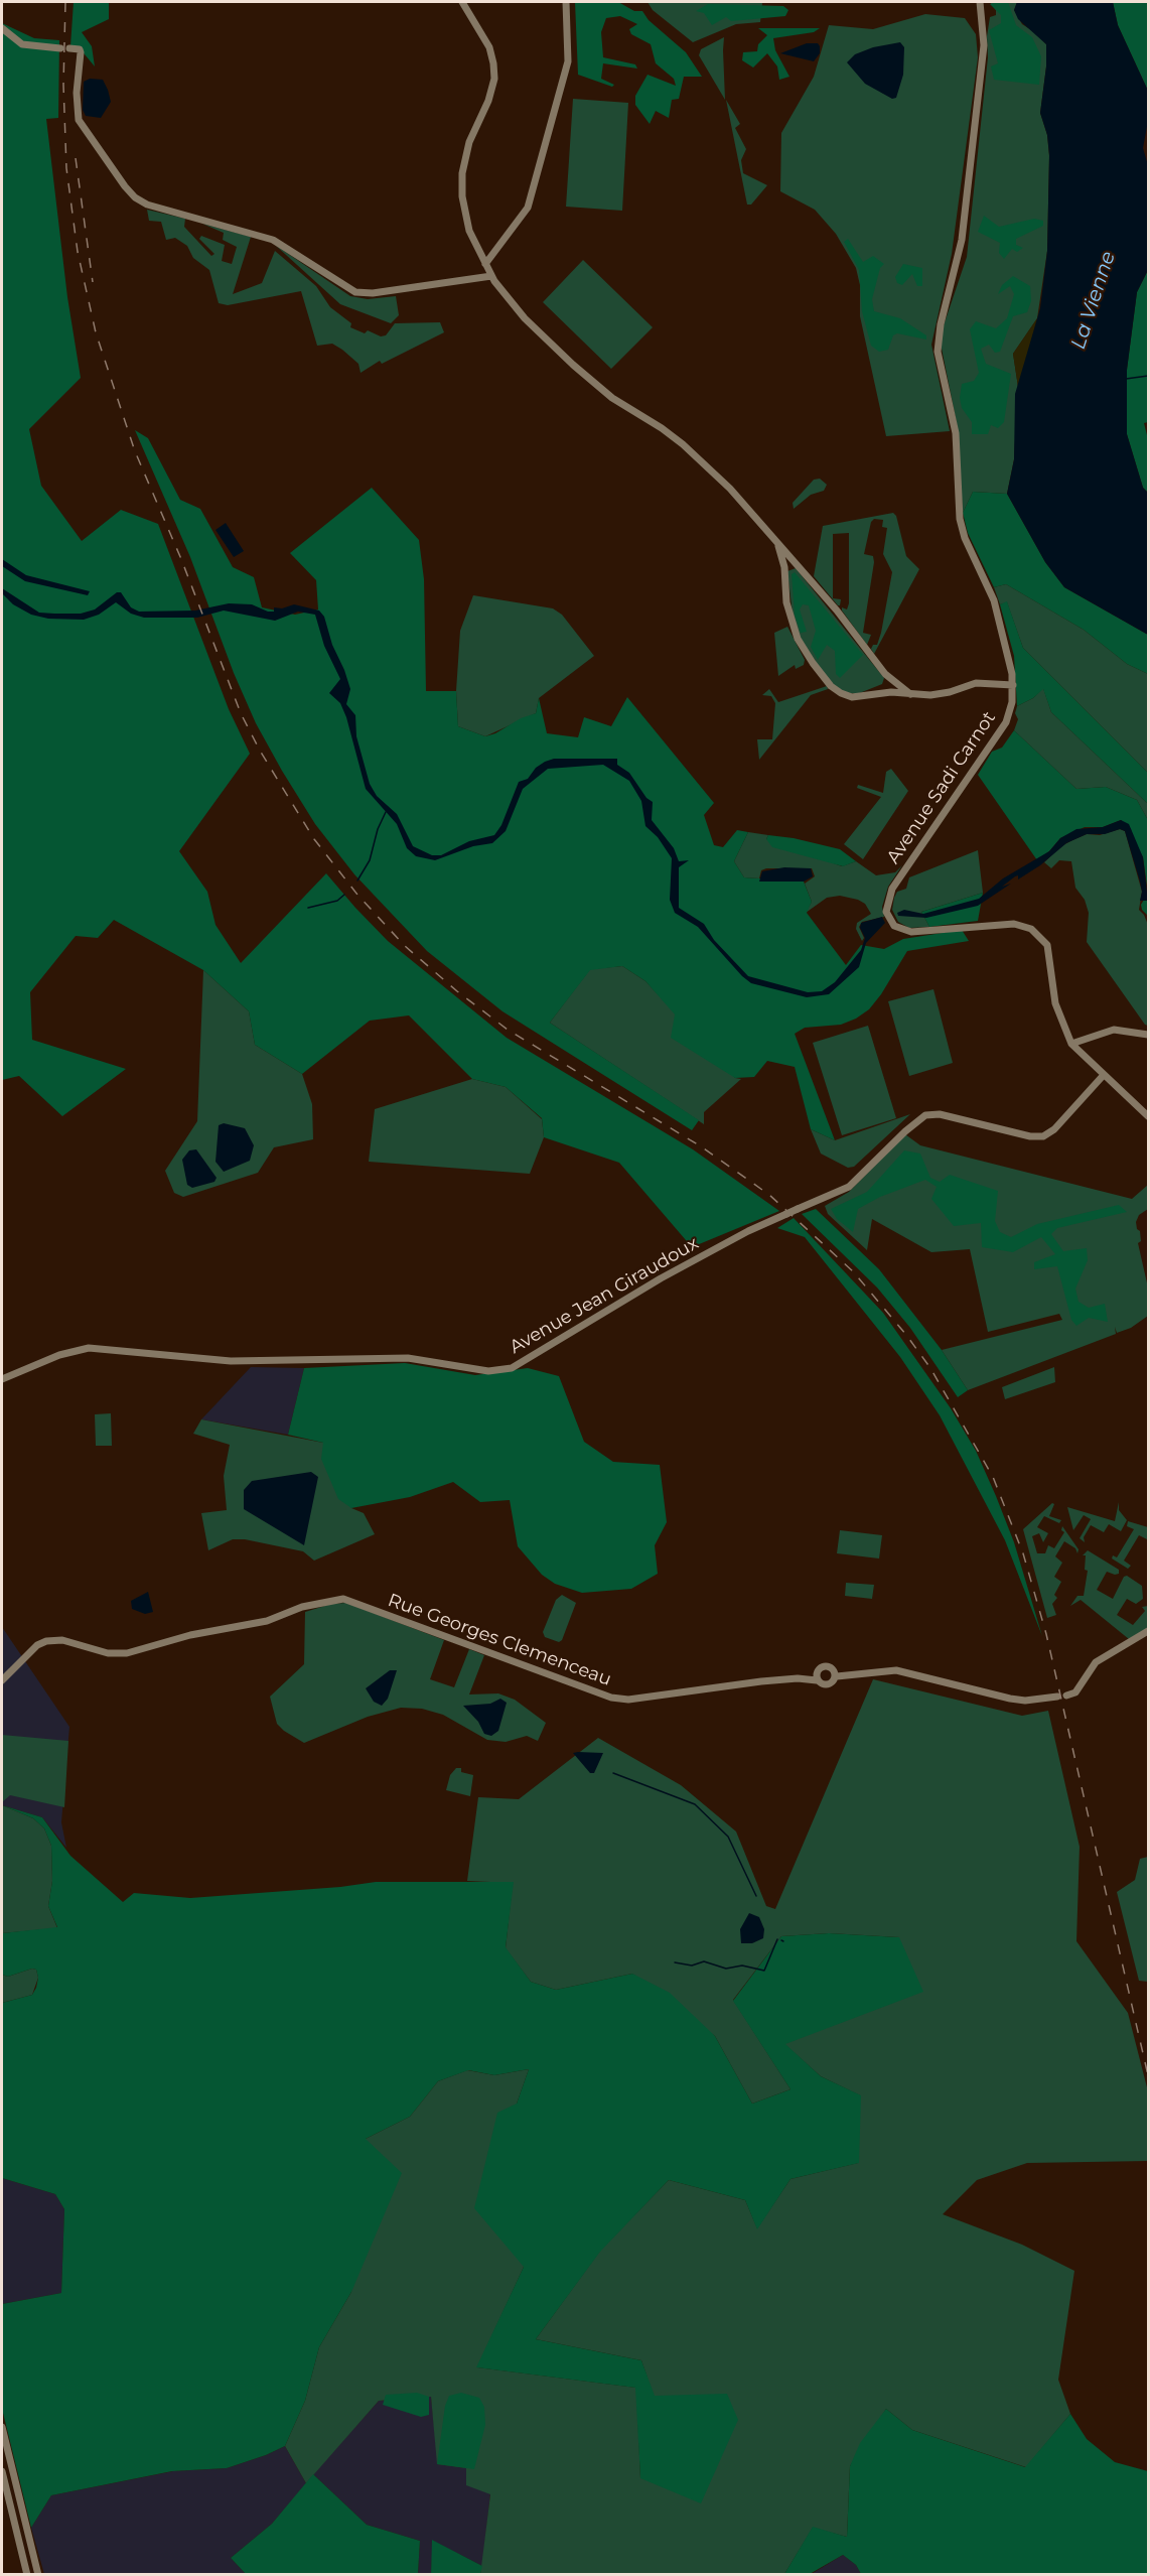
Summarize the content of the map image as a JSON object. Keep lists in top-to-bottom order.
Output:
{
  "streets": {
    "street": ["Avenue Sadi Carnot", "Avenue Jean Giraudoux", "Rue Georges Clemenceau"]
  },
  "water": ["La Vienne"]
}
